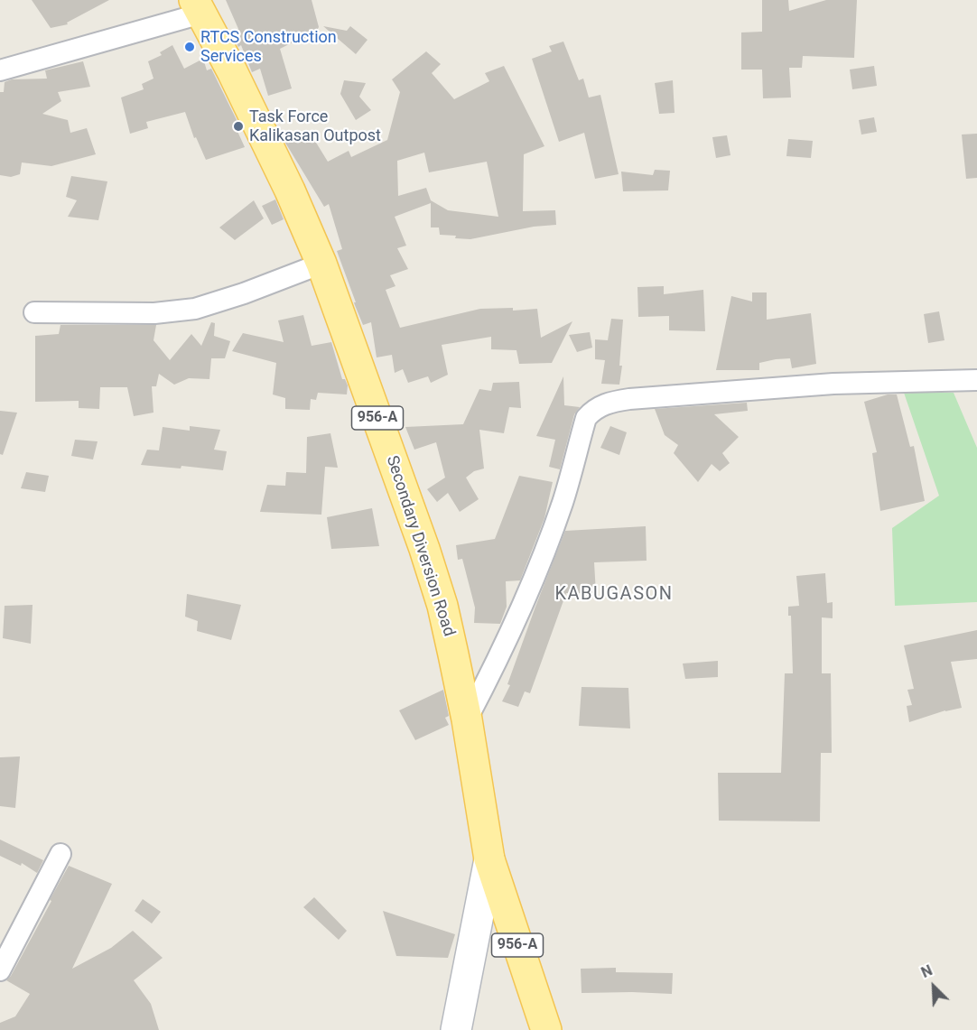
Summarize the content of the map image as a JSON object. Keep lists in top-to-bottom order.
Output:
{
  "streets": {
    "main road": ["956-A", "Secondary Diversion Road"]
  },
  "crossings": [
    ["956-A", "Secondary Diversion Road"]
  ],
  "districts": ["KABUGASON"],
  "places": ["RTCS Construction Services", "Task Force Kalikasan Outpost"],
  "north": "top left"
}
